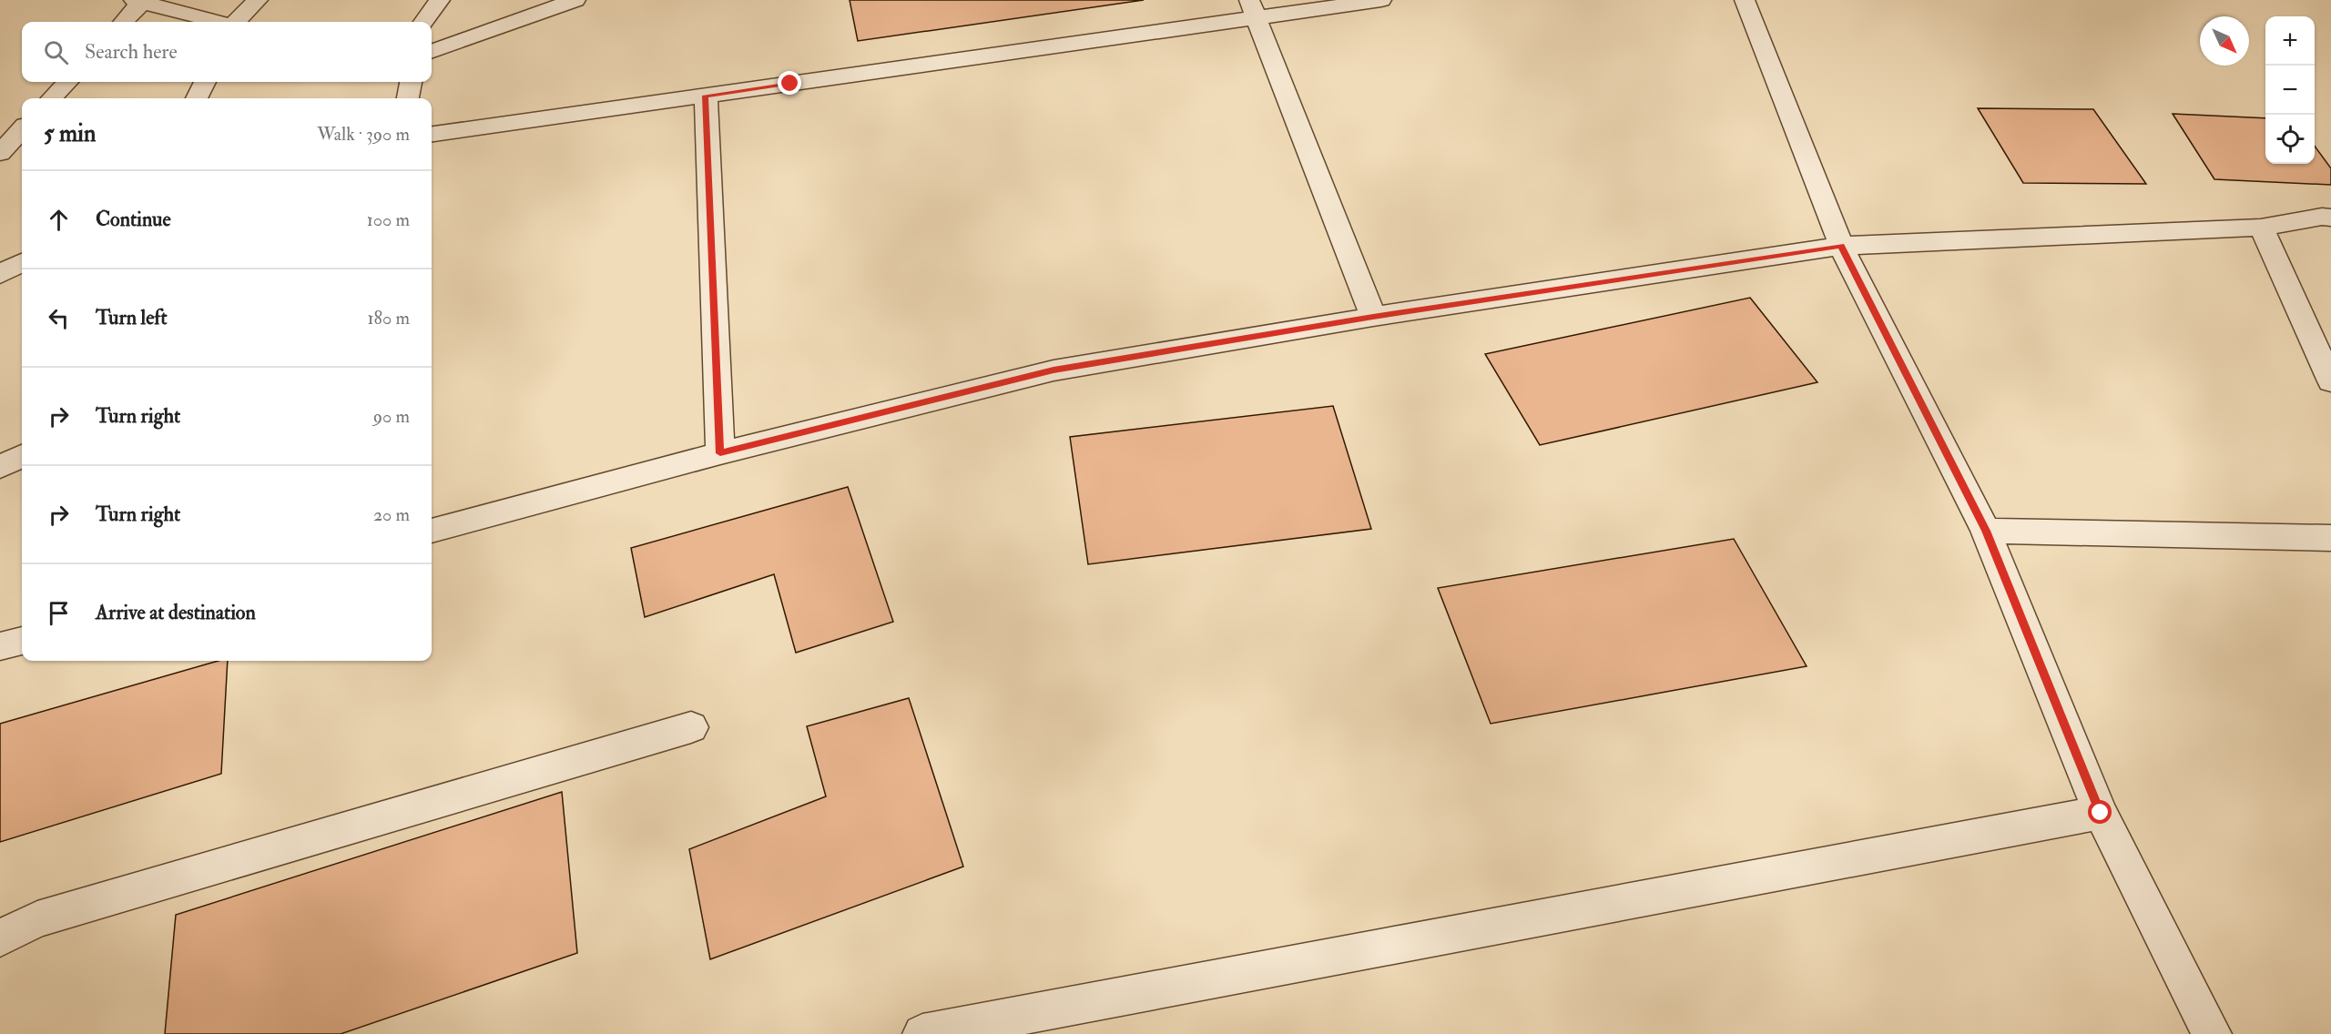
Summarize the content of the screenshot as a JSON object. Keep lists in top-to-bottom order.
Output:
{
  "north": "bottom right",
  "page": {
    "map_buttons": ["+", "−"],
    "search": "Search here",
    "heading": ["5 min", "Walk · 390 m"],
    "list": [
      ["Continue", "100 m"],
      ["Turn left", "180 m"],
      ["Turn right", "90 m"],
      ["Turn right", "20 m"],
      "Arrive at destination"
    ]
  }
}
